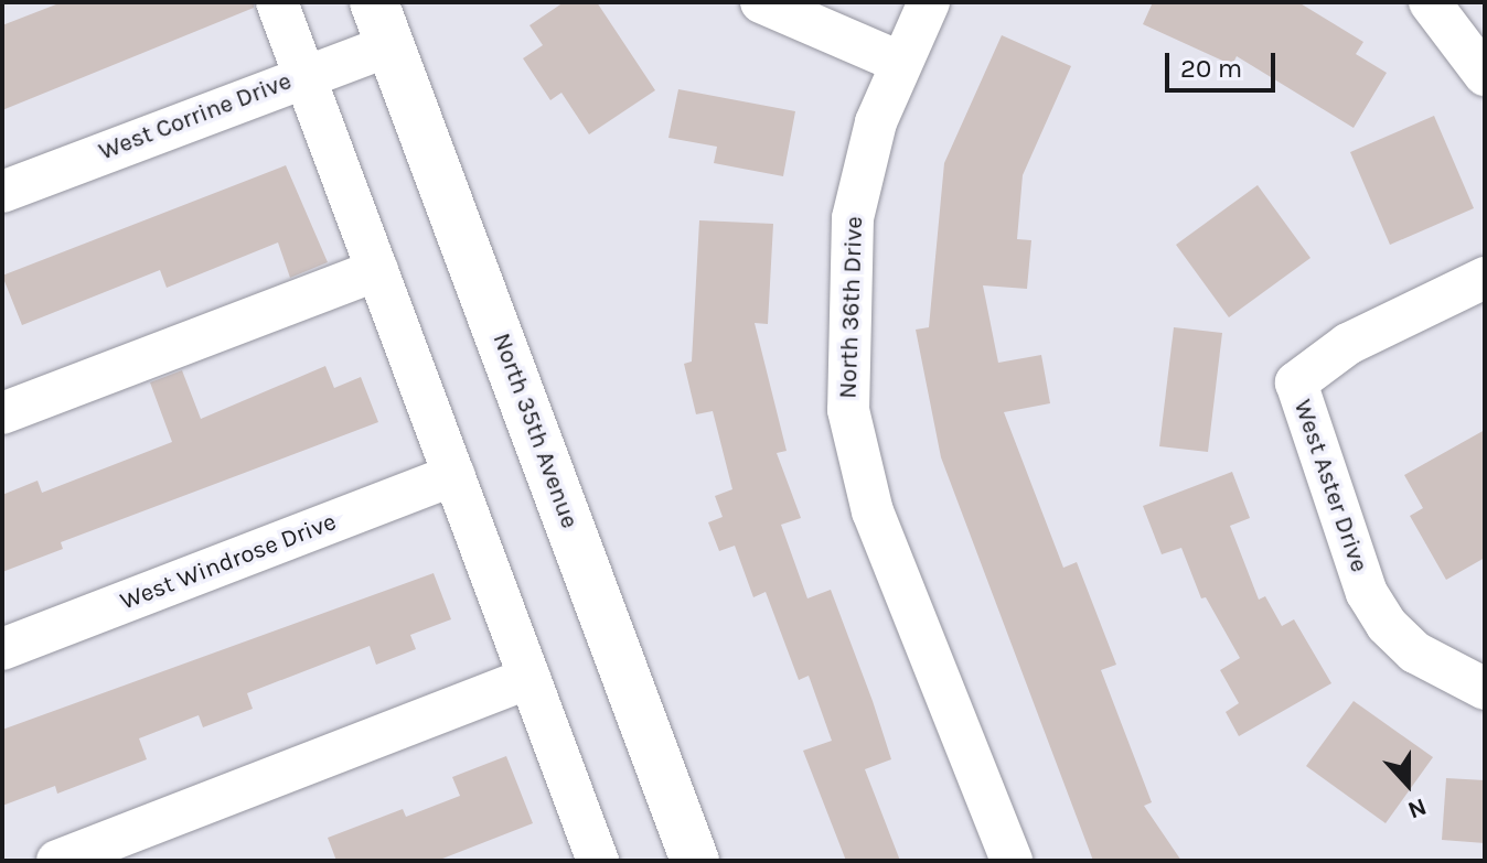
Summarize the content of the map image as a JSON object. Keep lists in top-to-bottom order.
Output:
{
  "streets": {
    "main road": ["North 35th Avenue"],
    "street": [
      "West Corrine Drive",
      "North 36th Drive",
      "West Aster Drive",
      "West Windrose Drive"
    ]
  },
  "crossings": [
    ["West Corrine Drive", "North 35th Avenue"]
  ],
  "scale_bar": "20 m",
  "north": "bottom"
}
